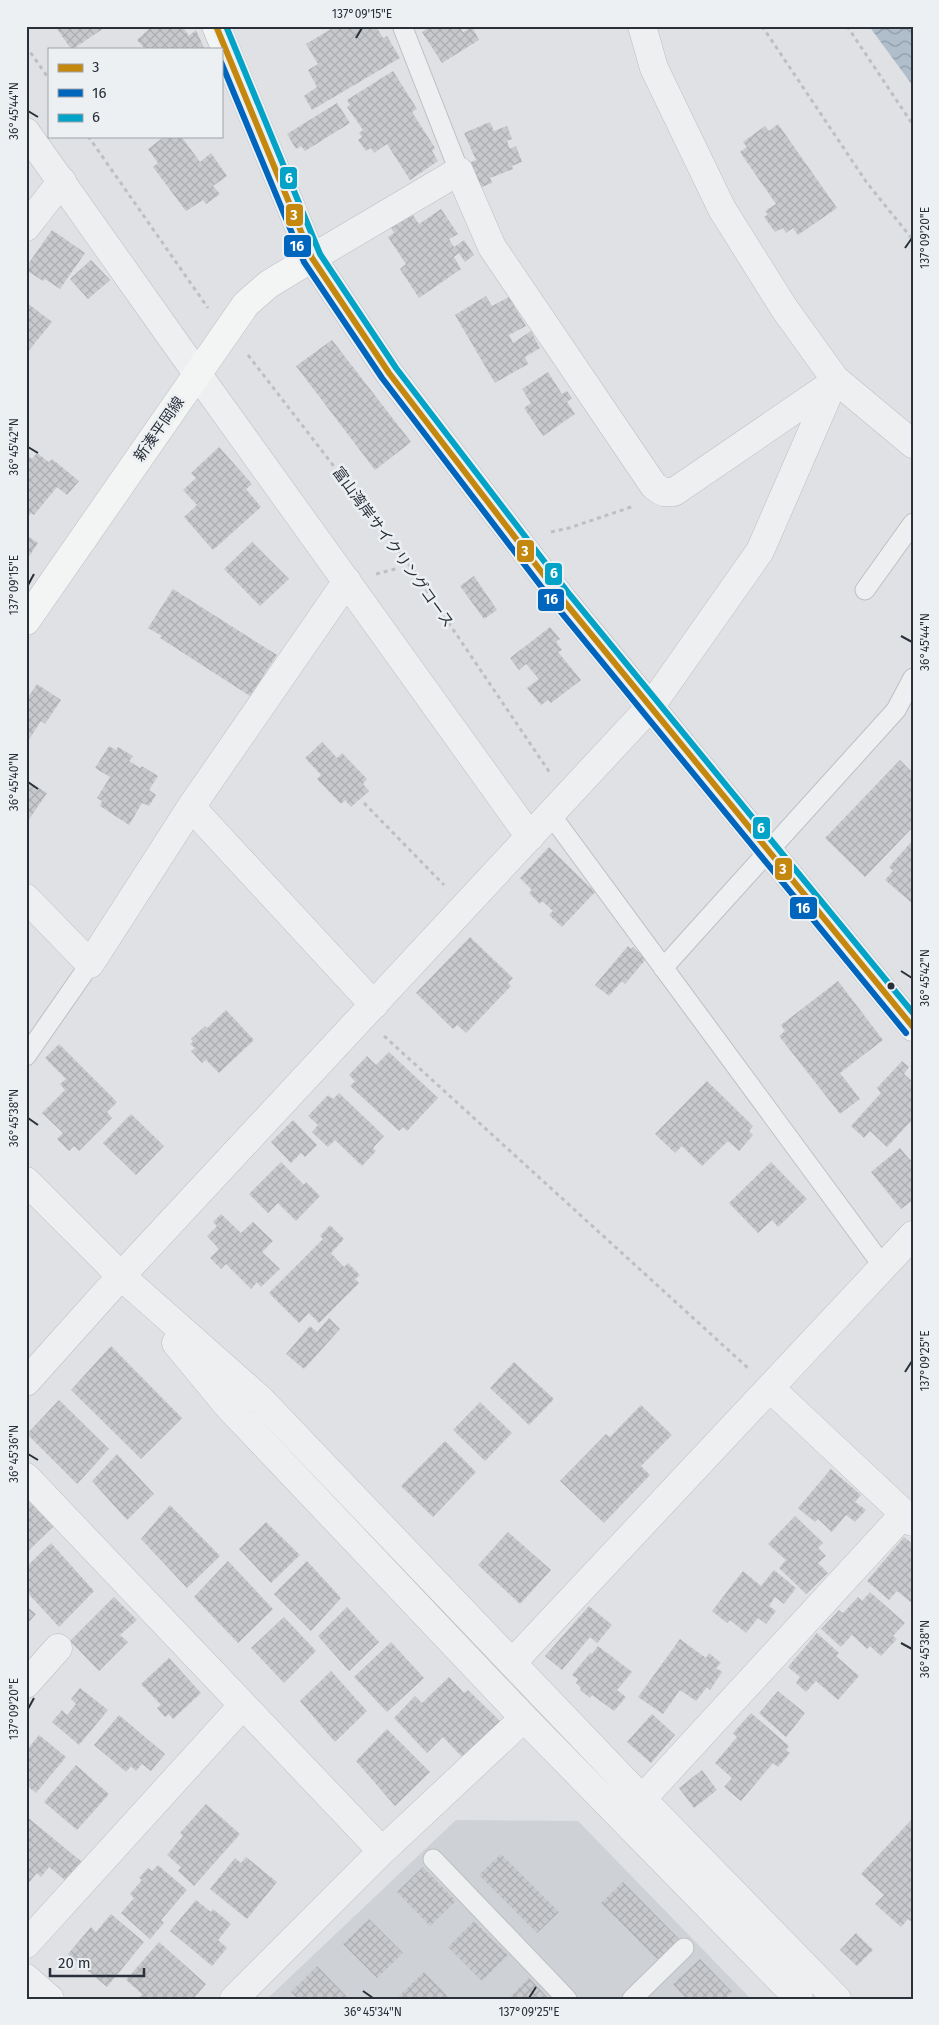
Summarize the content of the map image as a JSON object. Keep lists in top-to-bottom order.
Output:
{
  "streets": {
    "main road": ["新湊平岡線"],
    "path": ["富山湾岸サイクリングコース"]
  },
  "lines": ["transit line 3", "transit line 6", "transit line 16"],
  "legend": ["3", "16", "6"],
  "scale_bar": "20 m",
  "coordinates": [
    "137°09'15\"E",
    "36°45'44\"N",
    "137°09'20\"E",
    "36°45'42\"N",
    "36°45'40\"N",
    "36°45'38\"N",
    "137°09'25\"E",
    "36°45'36\"N",
    "36°45'34\"N"
  ]
}
